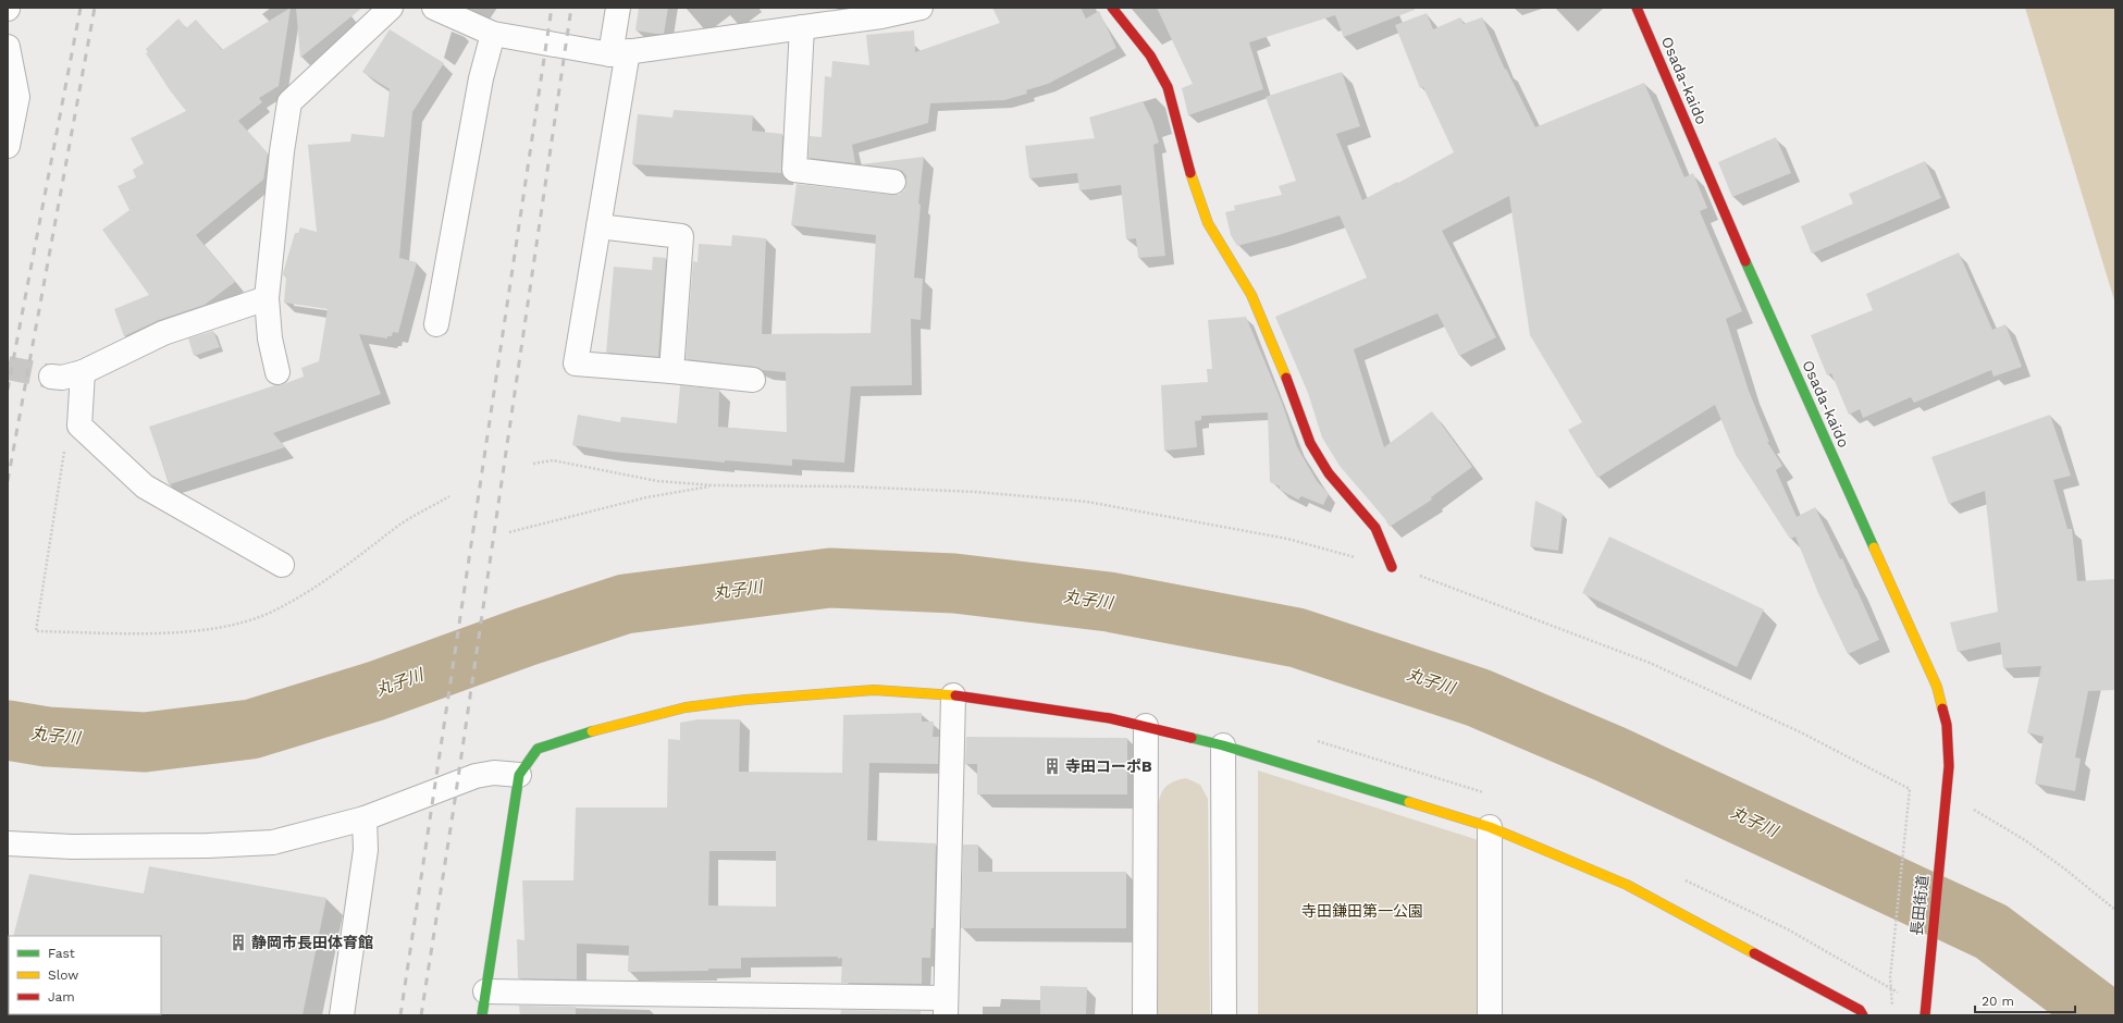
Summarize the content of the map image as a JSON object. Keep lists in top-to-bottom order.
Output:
{
  "streets": {
    "street": ["Osada-kaido", "長田街道"]
  },
  "crossings": [
    ["Osada-kaido", "長田街道"]
  ],
  "water": ["丸子川"],
  "parks": ["寺田鎌田第一公園"],
  "places": {
    "building": ["寺田コーポB", "静岡市長田体育館"]
  },
  "legend": ["Fast", "Slow", "Jam"],
  "scale_bar": "20 m"
}
